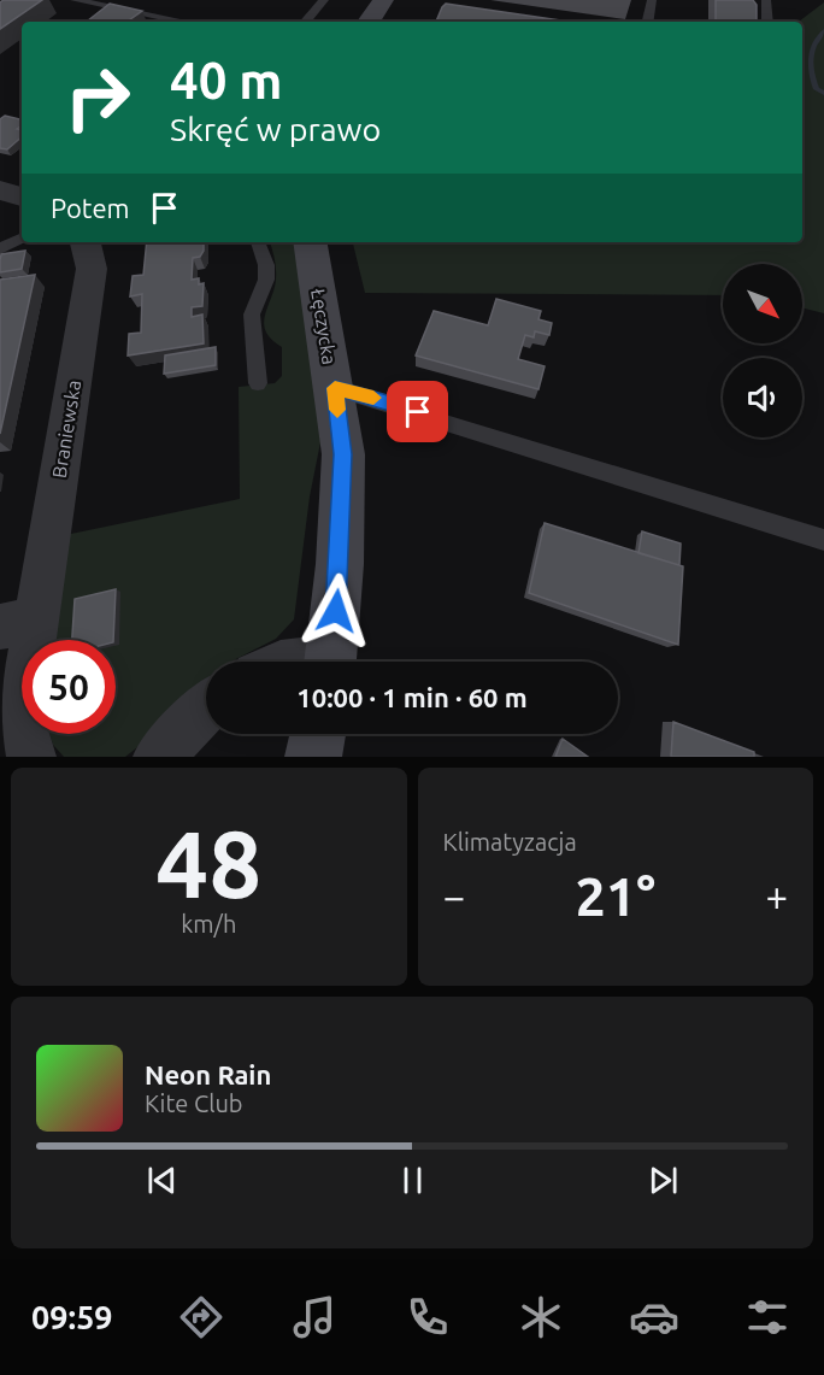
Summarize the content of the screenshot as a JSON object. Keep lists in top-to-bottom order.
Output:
{
  "streets": {
    "main road": ["Łęczycka"],
    "street": ["Braniewska"]
  },
  "north": "bottom right",
  "page": {
    "turn": ["40 m", "Skręć w prawo"],
    "then": "Potem",
    "limit": "50",
    "trip": "10:00 · 1 min · 60 m",
    "tile": [
      ["48", "km/h"],
      "Klimatyzacja"
    ],
    "heat": ["−", "21°", "+"],
    "song": ["Neon Rain", "Kite Club"],
    "tabs": "09:59"
  }
}
